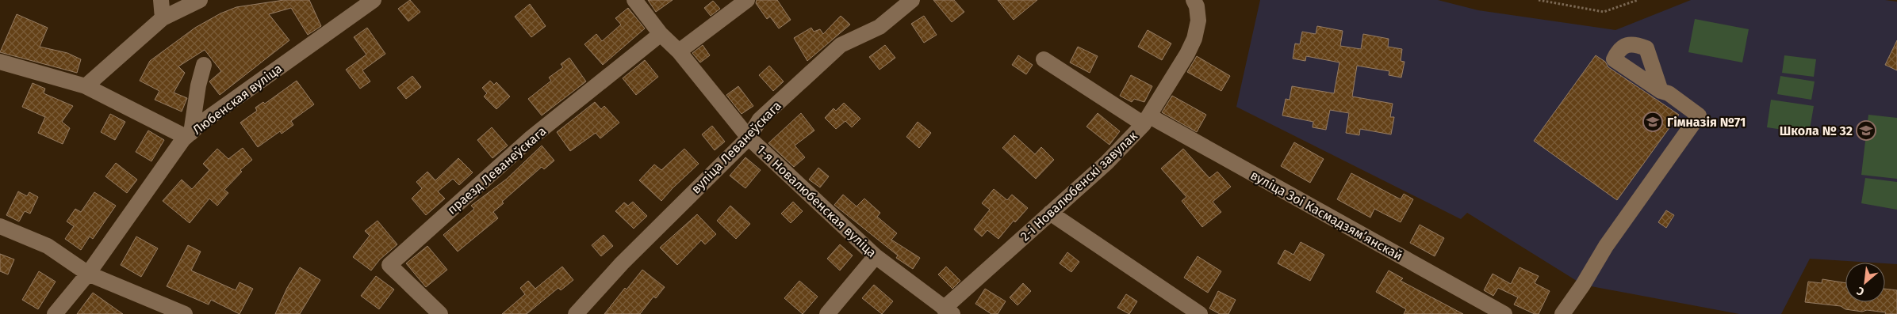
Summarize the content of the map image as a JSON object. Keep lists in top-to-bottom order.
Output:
{
  "streets": {
    "street": [
      "Любенская вуліца",
      "вуліца Леванеўскага",
      "праезд Леванеўскага",
      "2-і Новалюбенскі завулак",
      "1-я Новалюбенская вуліца",
      "вуліца Зоі Касмадзямʼянскай"
    ]
  },
  "crossings": [
    ["вуліца Леванеўскага", "1-я Новалюбенская вуліца"],
    ["праезд Леванеўскага", "1-я Новалюбенская вуліца"],
    ["2-і Новалюбенскі завулак", "1-я Новалюбенская вуліца"],
    ["2-і Новалюбенскі завулак", "вуліца Зоі Касмадзямʼянскай"]
  ],
  "places": {
    "school or university": ["Гімназія №71", "Школа № 32"]
  },
  "north": "bottom left"
}
